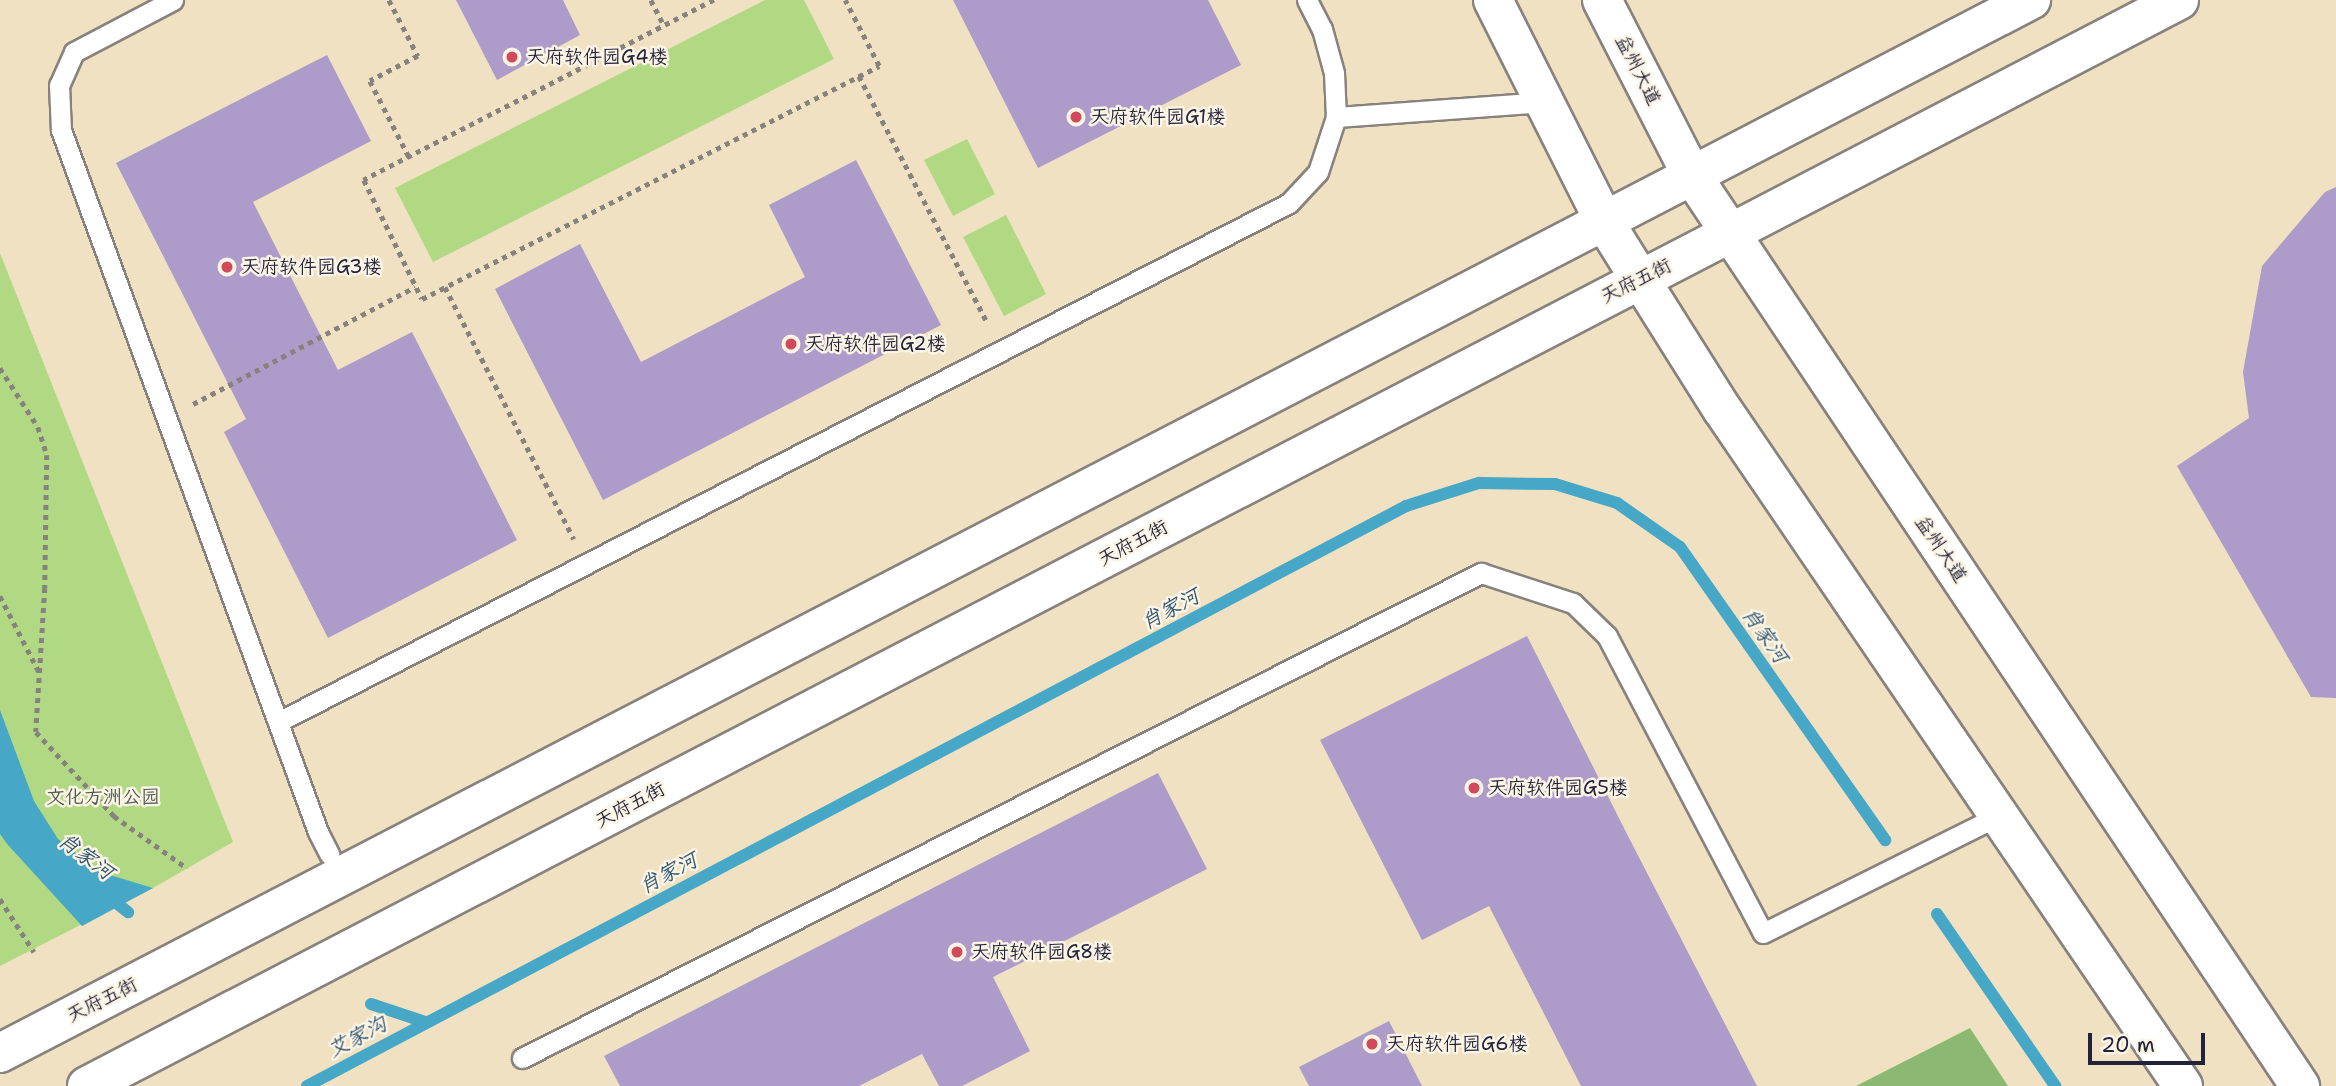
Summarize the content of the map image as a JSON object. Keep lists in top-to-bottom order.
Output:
{
  "streets": {
    "street": ["益州大道", "天府五街"]
  },
  "crossings": [
    ["益州大道", "天府五街"]
  ],
  "water": ["肖家河", "艾家沟"],
  "parks": ["文化方洲公园"],
  "places": [
    "天府软件园G4楼",
    "天府软件园G1楼",
    "天府软件园G3楼",
    "天府软件园G2楼",
    "天府软件园G5楼",
    "天府软件园G8楼",
    "天府软件园G6楼"
  ],
  "scale_bar": "20 m"
}
